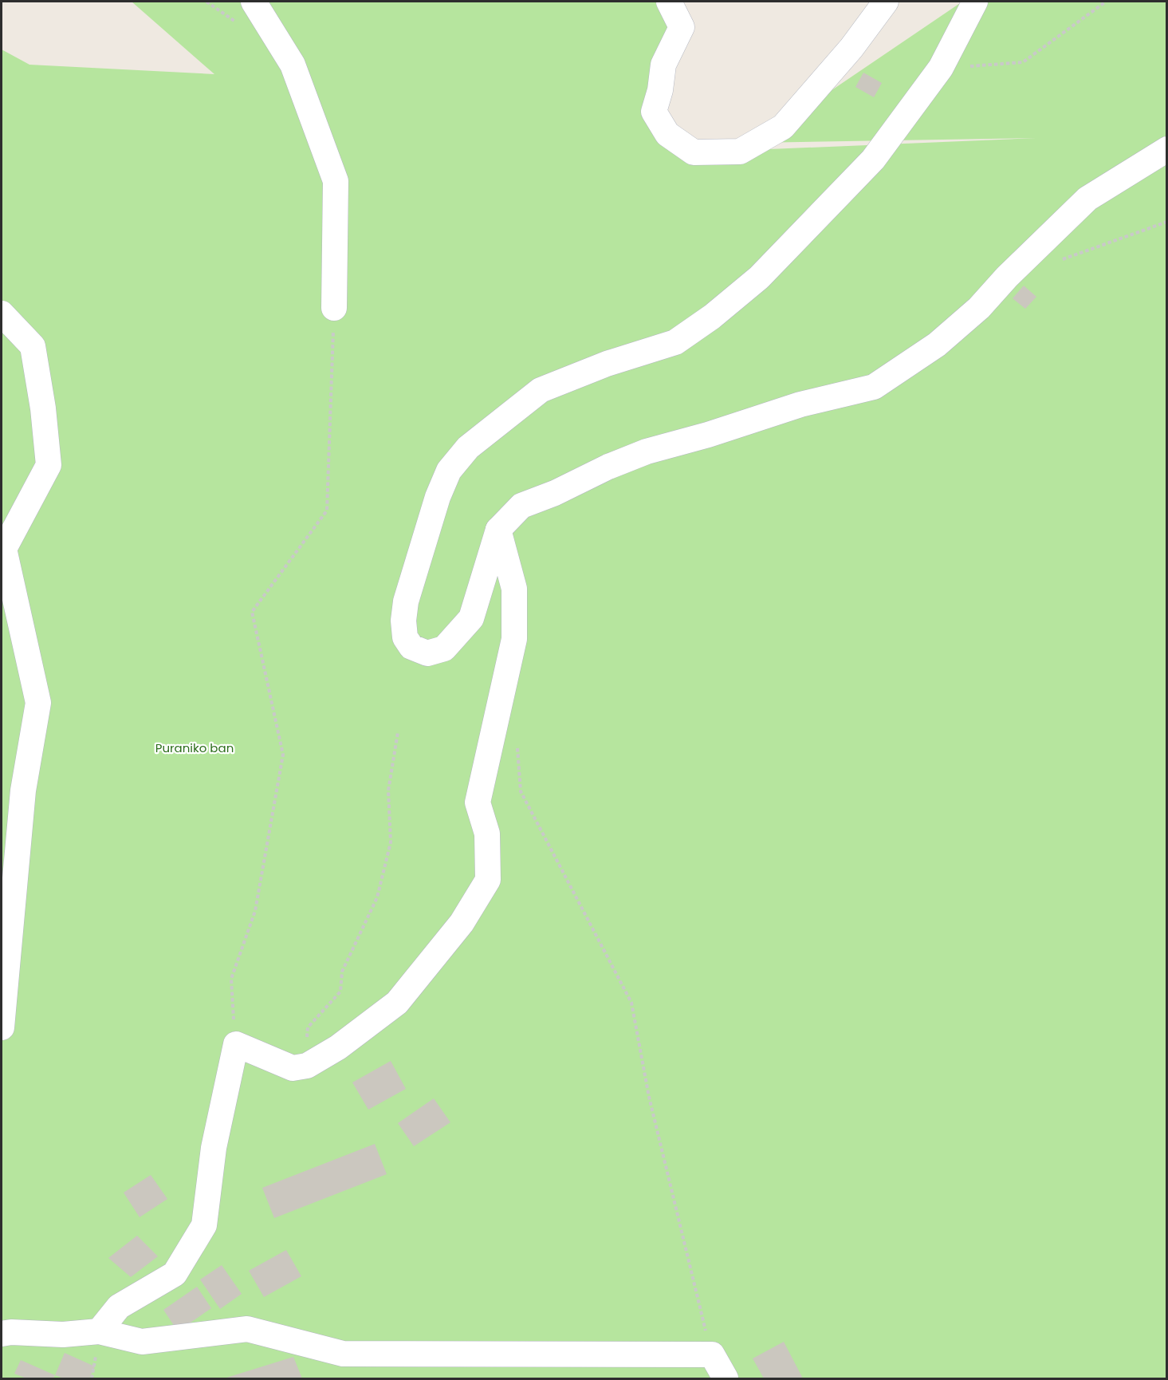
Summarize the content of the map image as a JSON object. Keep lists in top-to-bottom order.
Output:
{
  "parks": ["Puraniko ban"]
}
